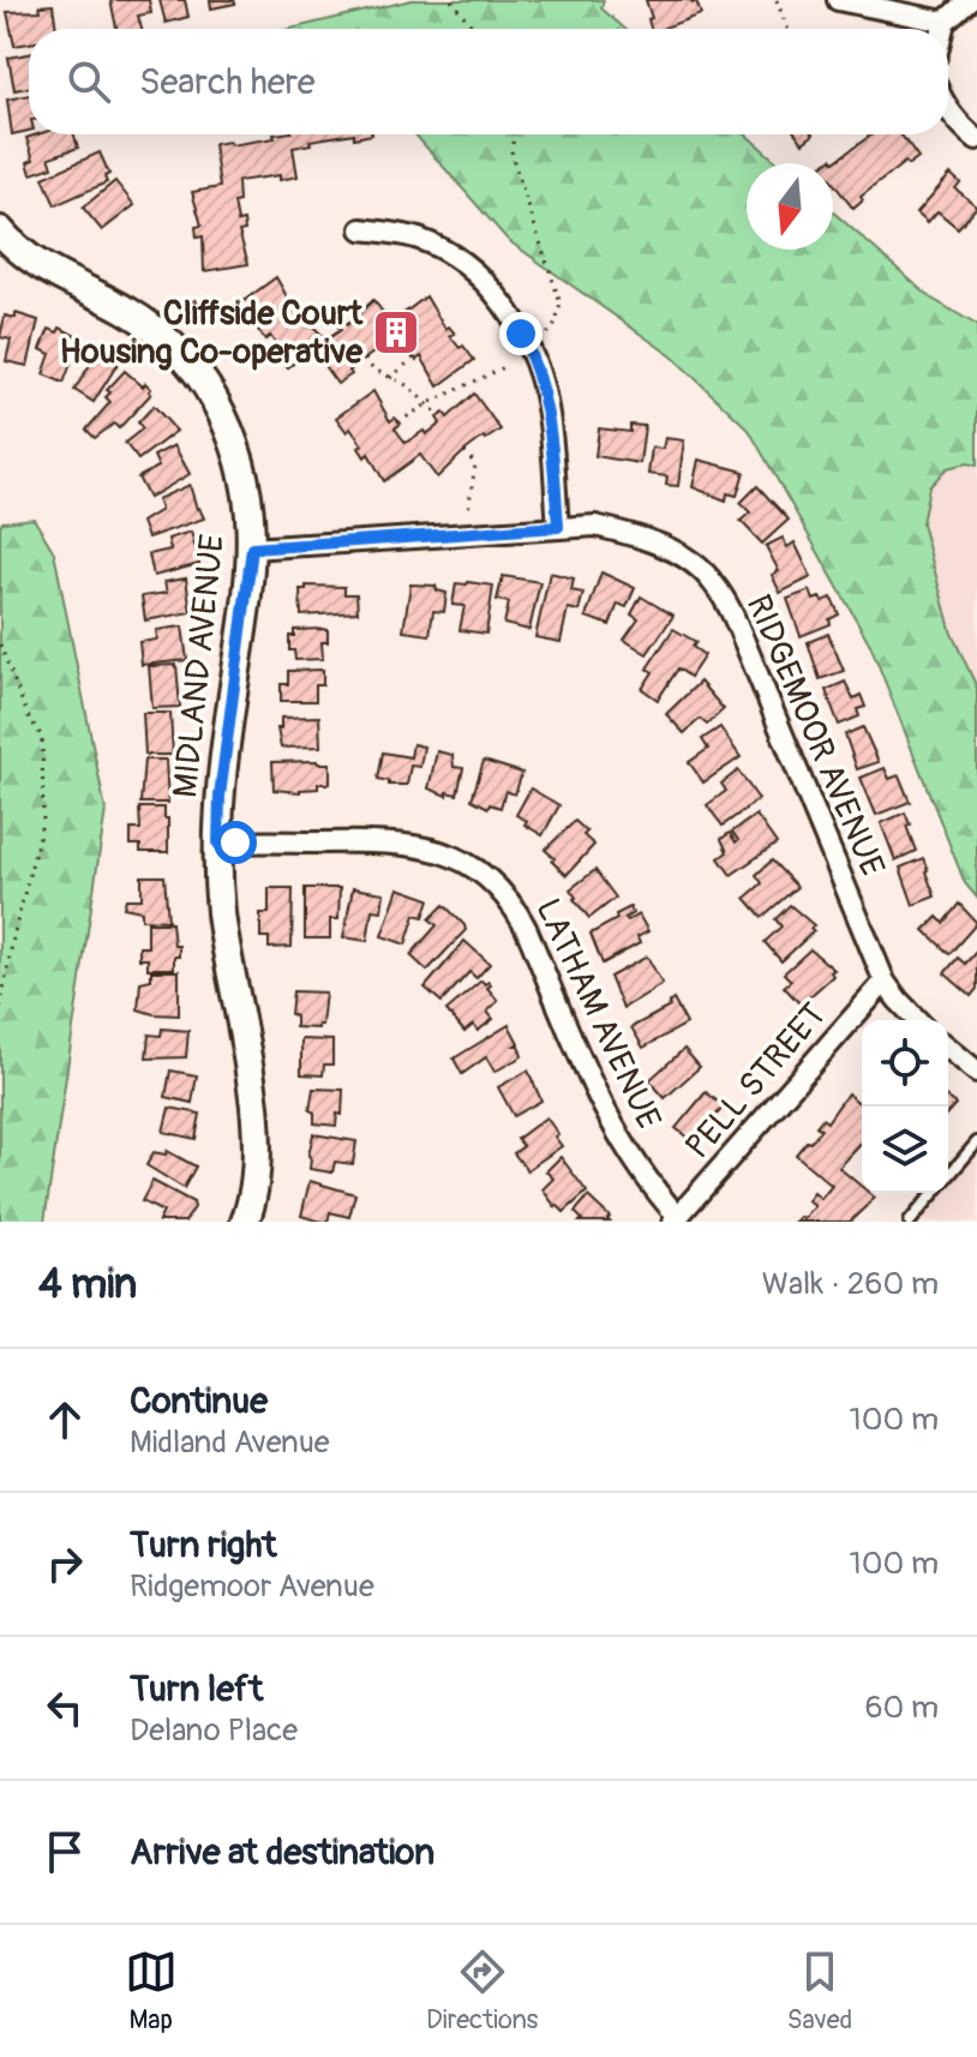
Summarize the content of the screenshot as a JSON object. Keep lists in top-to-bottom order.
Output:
{
  "streets": {
    "street": [
      "MIDLAND AVENUE",
      "RIDGEMOOR AVENUE",
      "LATHAM AVENUE",
      "PELL STREET"
    ]
  },
  "crossings": [
    ["MIDLAND AVENUE", "RIDGEMOOR AVENUE"],
    ["MIDLAND AVENUE", "LATHAM AVENUE"],
    ["RIDGEMOOR AVENUE", "PELL STREET"],
    ["LATHAM AVENUE", "PELL STREET"]
  ],
  "places": {
    "building": ["Cliffside Court Housing Co-operative"]
  },
  "north": "bottom",
  "page": {
    "search": "Search here",
    "heading": ["4 min", "Walk · 260 m"],
    "list": [
      ["Continue", "Midland Avenue", "100 m"],
      ["Turn right", "Ridgemoor Avenue", "100 m"],
      ["Turn left", "Delano Place", "60 m"],
      "Arrive at destination"
    ],
    "nav": ["Map", "Directions", "Saved"]
  }
}
